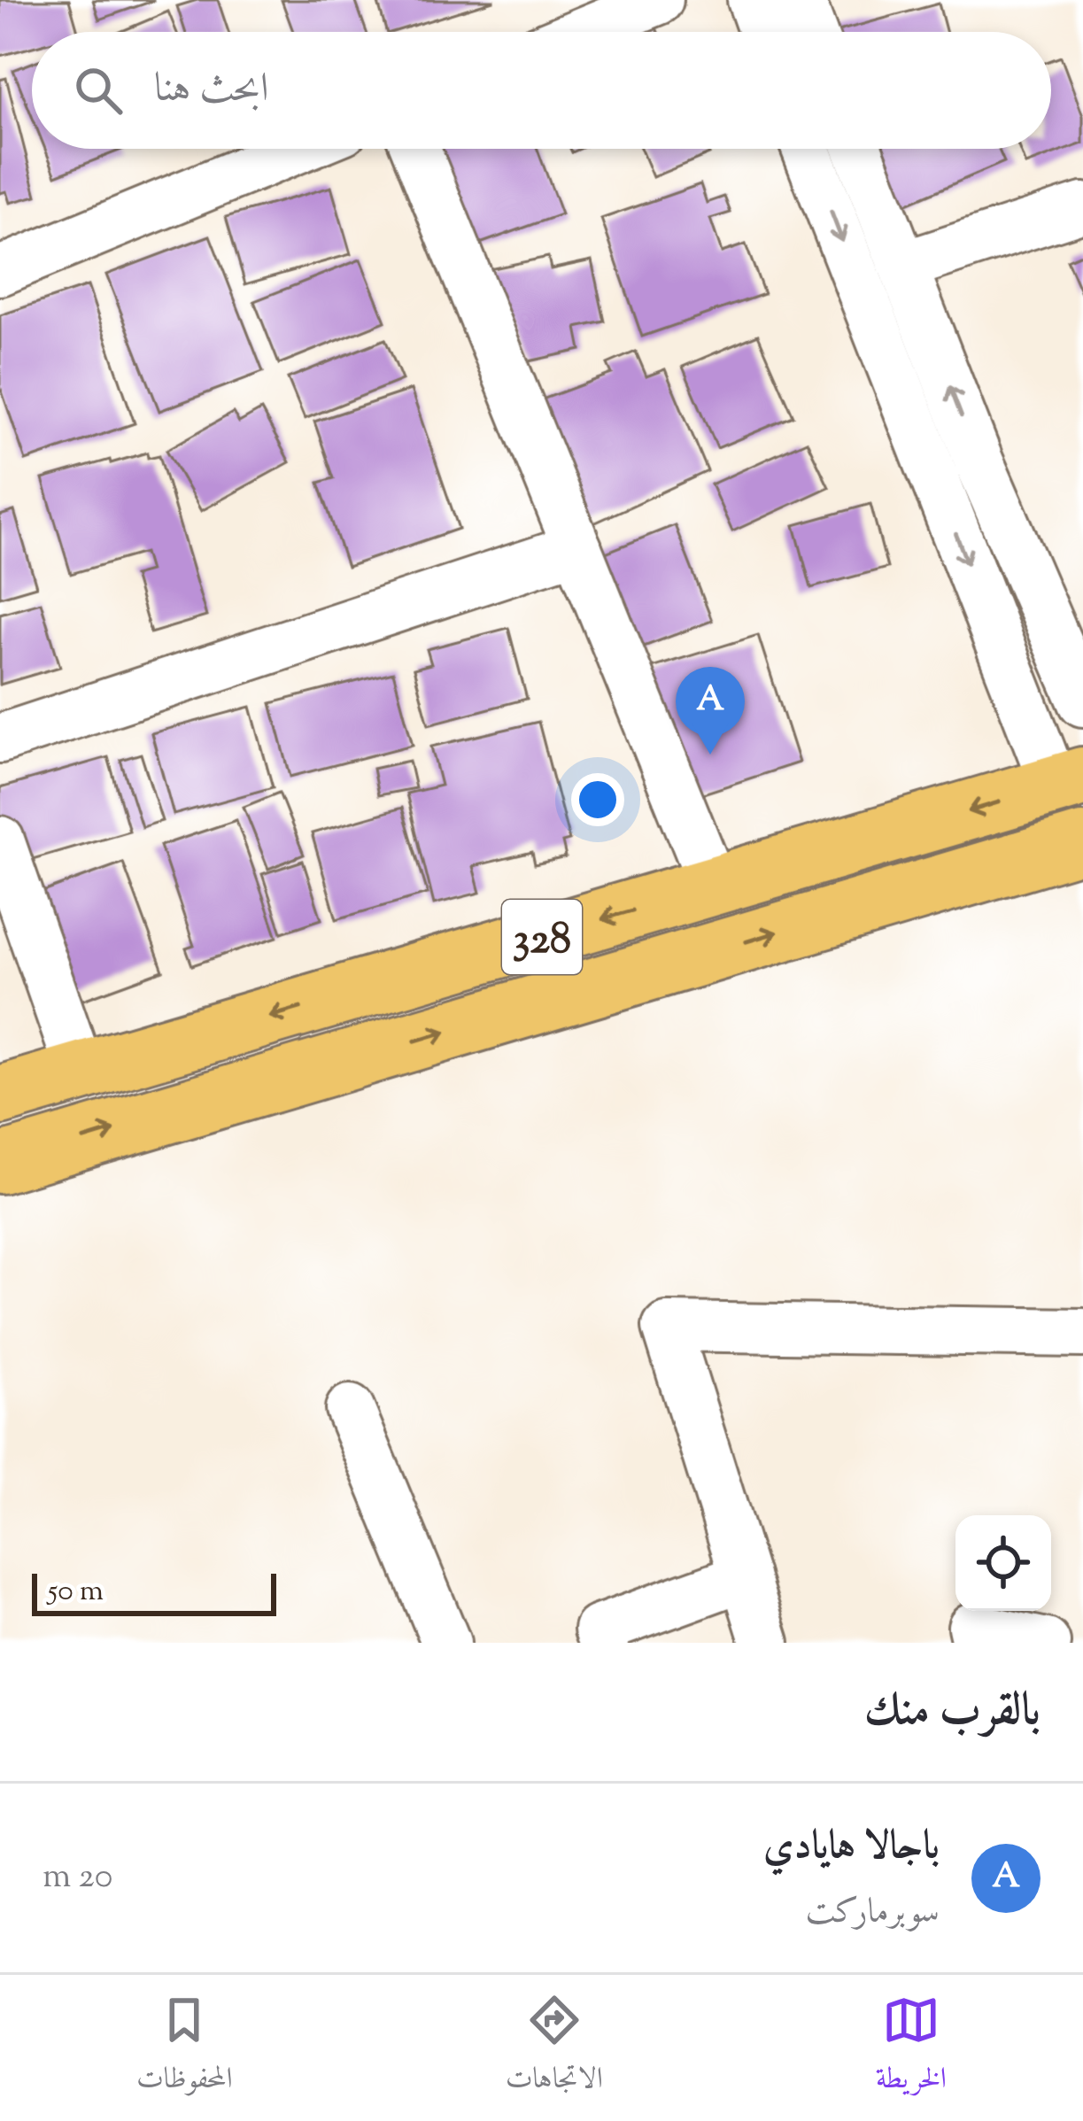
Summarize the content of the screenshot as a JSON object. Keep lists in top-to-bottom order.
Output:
{
  "streets": {
    "main road": ["328"]
  },
  "scale_bar": "50 m",
  "page": {
    "search": "ابحث هنا",
    "pins": "A",
    "scale": "50 m",
    "heading": "بالقرب منك",
    "list": [
      {
        "mark": "A",
        "name": "باجالا هايادي",
        "note": "سوبرماركت",
        "value": "20 m"
      }
    ],
    "nav": ["الخريطة", "الاتجاهات", "المحفوظات"]
  }
}
